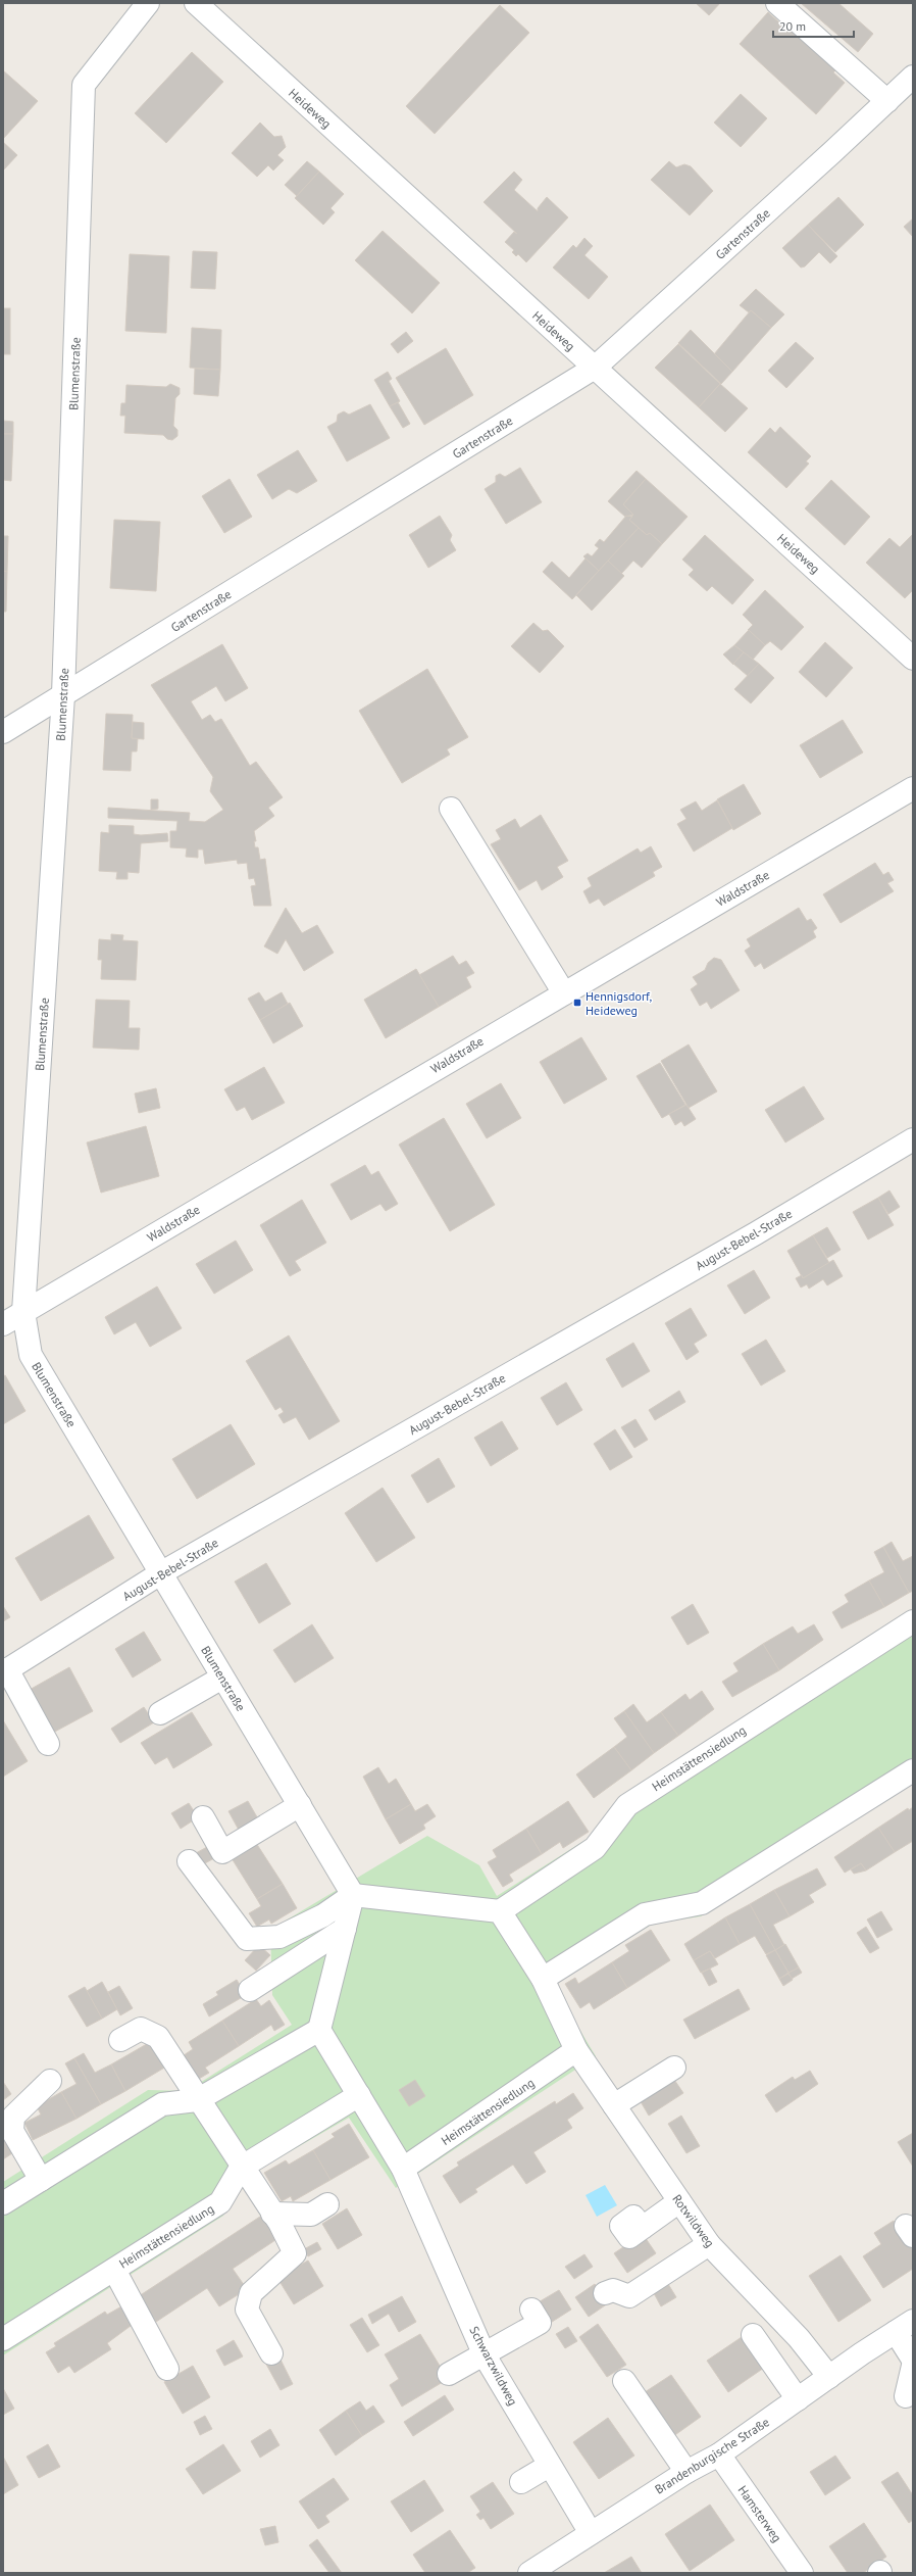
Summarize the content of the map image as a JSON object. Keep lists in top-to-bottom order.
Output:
{
  "streets": {
    "street": [
      "Heideweg",
      "Gartenstraße",
      "Blumenstraße",
      "Waldstraße",
      "August-Bebel-Straße",
      "Heimstättensiedlung",
      "Rotwildweg",
      "Schwarzwildweg",
      "Brandenburgische Straße",
      "Hamsterweg"
    ]
  },
  "crossings": [
    ["Heideweg", "Gartenstraße"],
    ["Gartenstraße", "Blumenstraße"],
    ["Blumenstraße", "Waldstraße"],
    ["Blumenstraße", "August-Bebel-Straße"],
    ["Heimstättensiedlung", "Rotwildweg"],
    ["Heimstättensiedlung", "Schwarzwildweg"],
    ["Rotwildweg", "Brandenburgische Straße"],
    ["Schwarzwildweg", "Brandenburgische Straße"],
    ["Brandenburgische Straße", "Hamsterweg"]
  ],
  "places": {
    "transit": ["Hennigsdorf, Heideweg"]
  },
  "scale_bar": "20 m"
}
